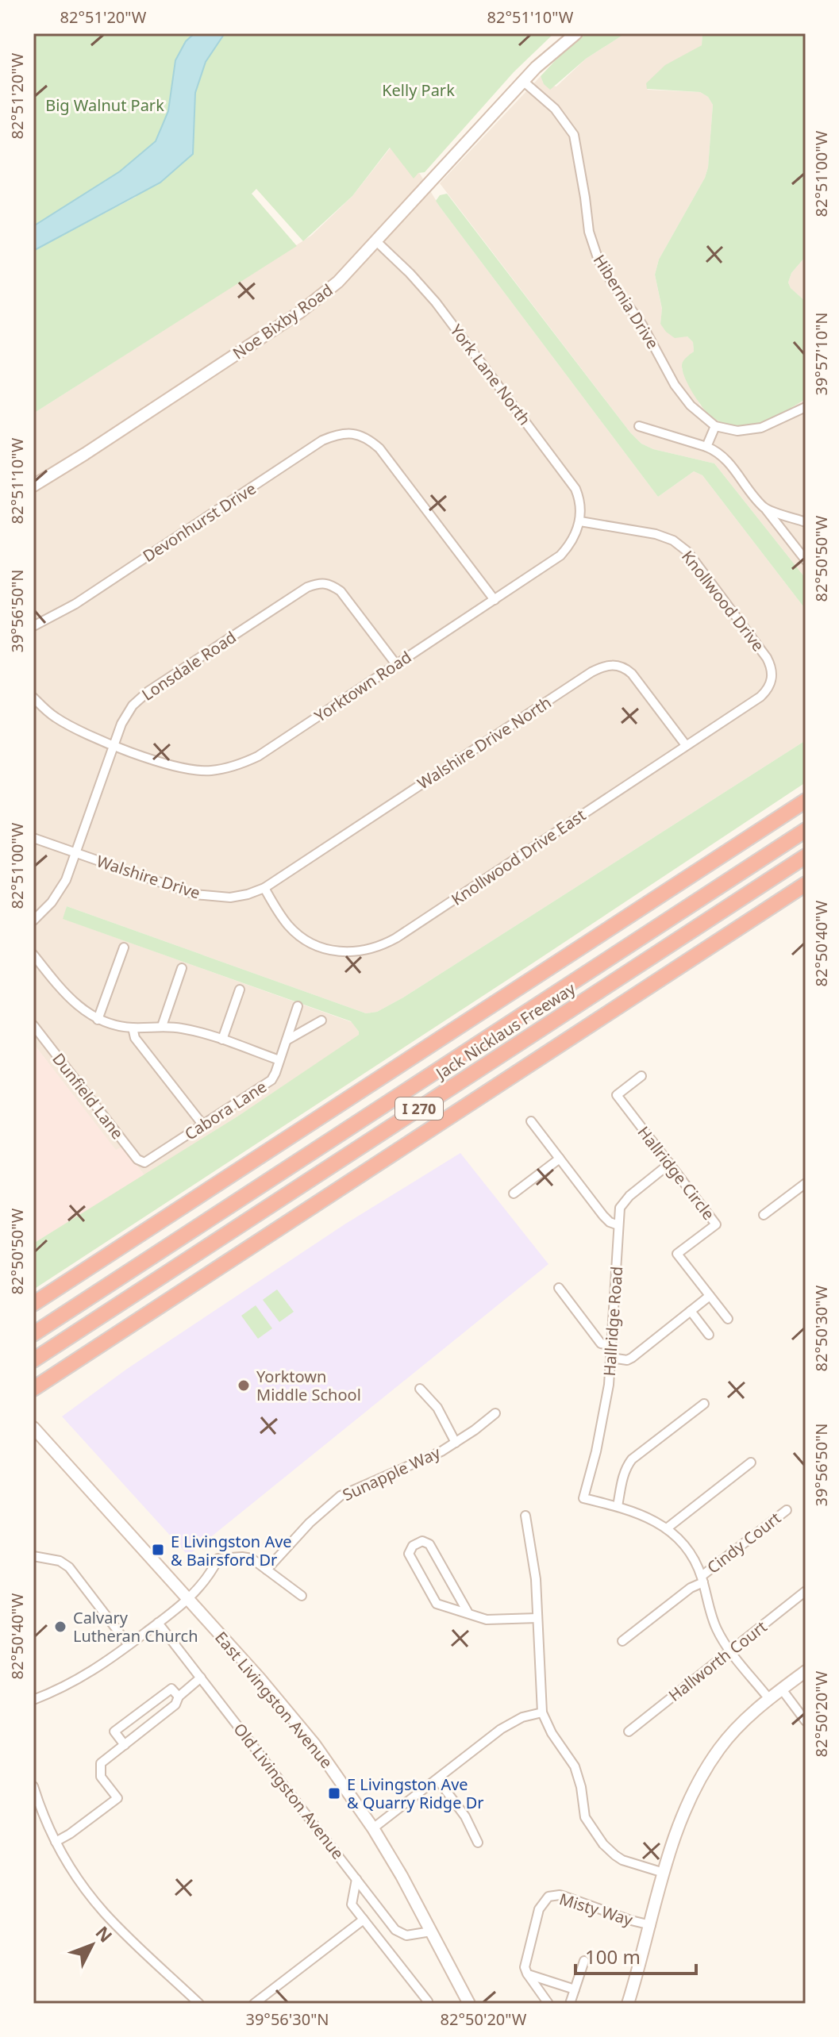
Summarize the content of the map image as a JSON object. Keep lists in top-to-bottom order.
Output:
{
  "streets": {
    "highway": ["Jack Nicklaus Freeway", "I 270"],
    "street": [
      "Hibernia Drive",
      "Noe Bixby Road",
      "York Lane North",
      "Devonhurst Drive",
      "Knollwood Drive",
      "Lonsdale Road",
      "Yorktown Road",
      "Walshire Drive North",
      "Knollwood Drive East",
      "Walshire Drive",
      "Dunfield Lane",
      "Cabora Lane",
      "Hallridge Circle",
      "Hallridge Road",
      "Sunapple Way",
      "Cindy Court",
      "Hallworth Court",
      "East Livingston Avenue",
      "Old Livingston Avenue",
      "Misty Way"
    ]
  },
  "crossings": [
    ["Hibernia Drive", "Noe Bixby Road"],
    ["Noe Bixby Road", "York Lane North"],
    ["York Lane North", "Knollwood Drive"],
    ["York Lane North", "Yorktown Road"],
    ["Devonhurst Drive", "Yorktown Road"],
    ["Knollwood Drive", "Yorktown Road"],
    ["Knollwood Drive", "Knollwood Drive East"],
    ["Lonsdale Road", "Yorktown Road"],
    ["Lonsdale Road", "Walshire Drive"],
    ["Walshire Drive North", "Knollwood Drive East"],
    ["Walshire Drive North", "Walshire Drive"],
    ["Knollwood Drive East", "Walshire Drive"],
    ["Dunfield Lane", "Cabora Lane"],
    ["Hallridge Circle", "Hallridge Road"],
    ["East Livingston Avenue", "Old Livingston Avenue"]
  ],
  "parks": ["Kelly Park", "Big Walnut Park"],
  "places": {
    "other": ["Yorktown Middle School", "Calvary Lutheran Church"],
    "transit": ["E Livingston Ave & Bairsford Dr", "E Livingston Ave & Quarry Ridge Dr"]
  },
  "scale_bar": "100 m",
  "north": "top right",
  "coordinates": [
    "82°51'20\"W",
    "82°51'10\"W",
    "82°51'00\"W",
    "39°57'10\"N",
    "82°50'50\"W",
    "39°56'50\"N",
    "82°50'40\"W",
    "82°50'30\"W",
    "82°50'20\"W",
    "39°56'30\"N"
  ]
}
